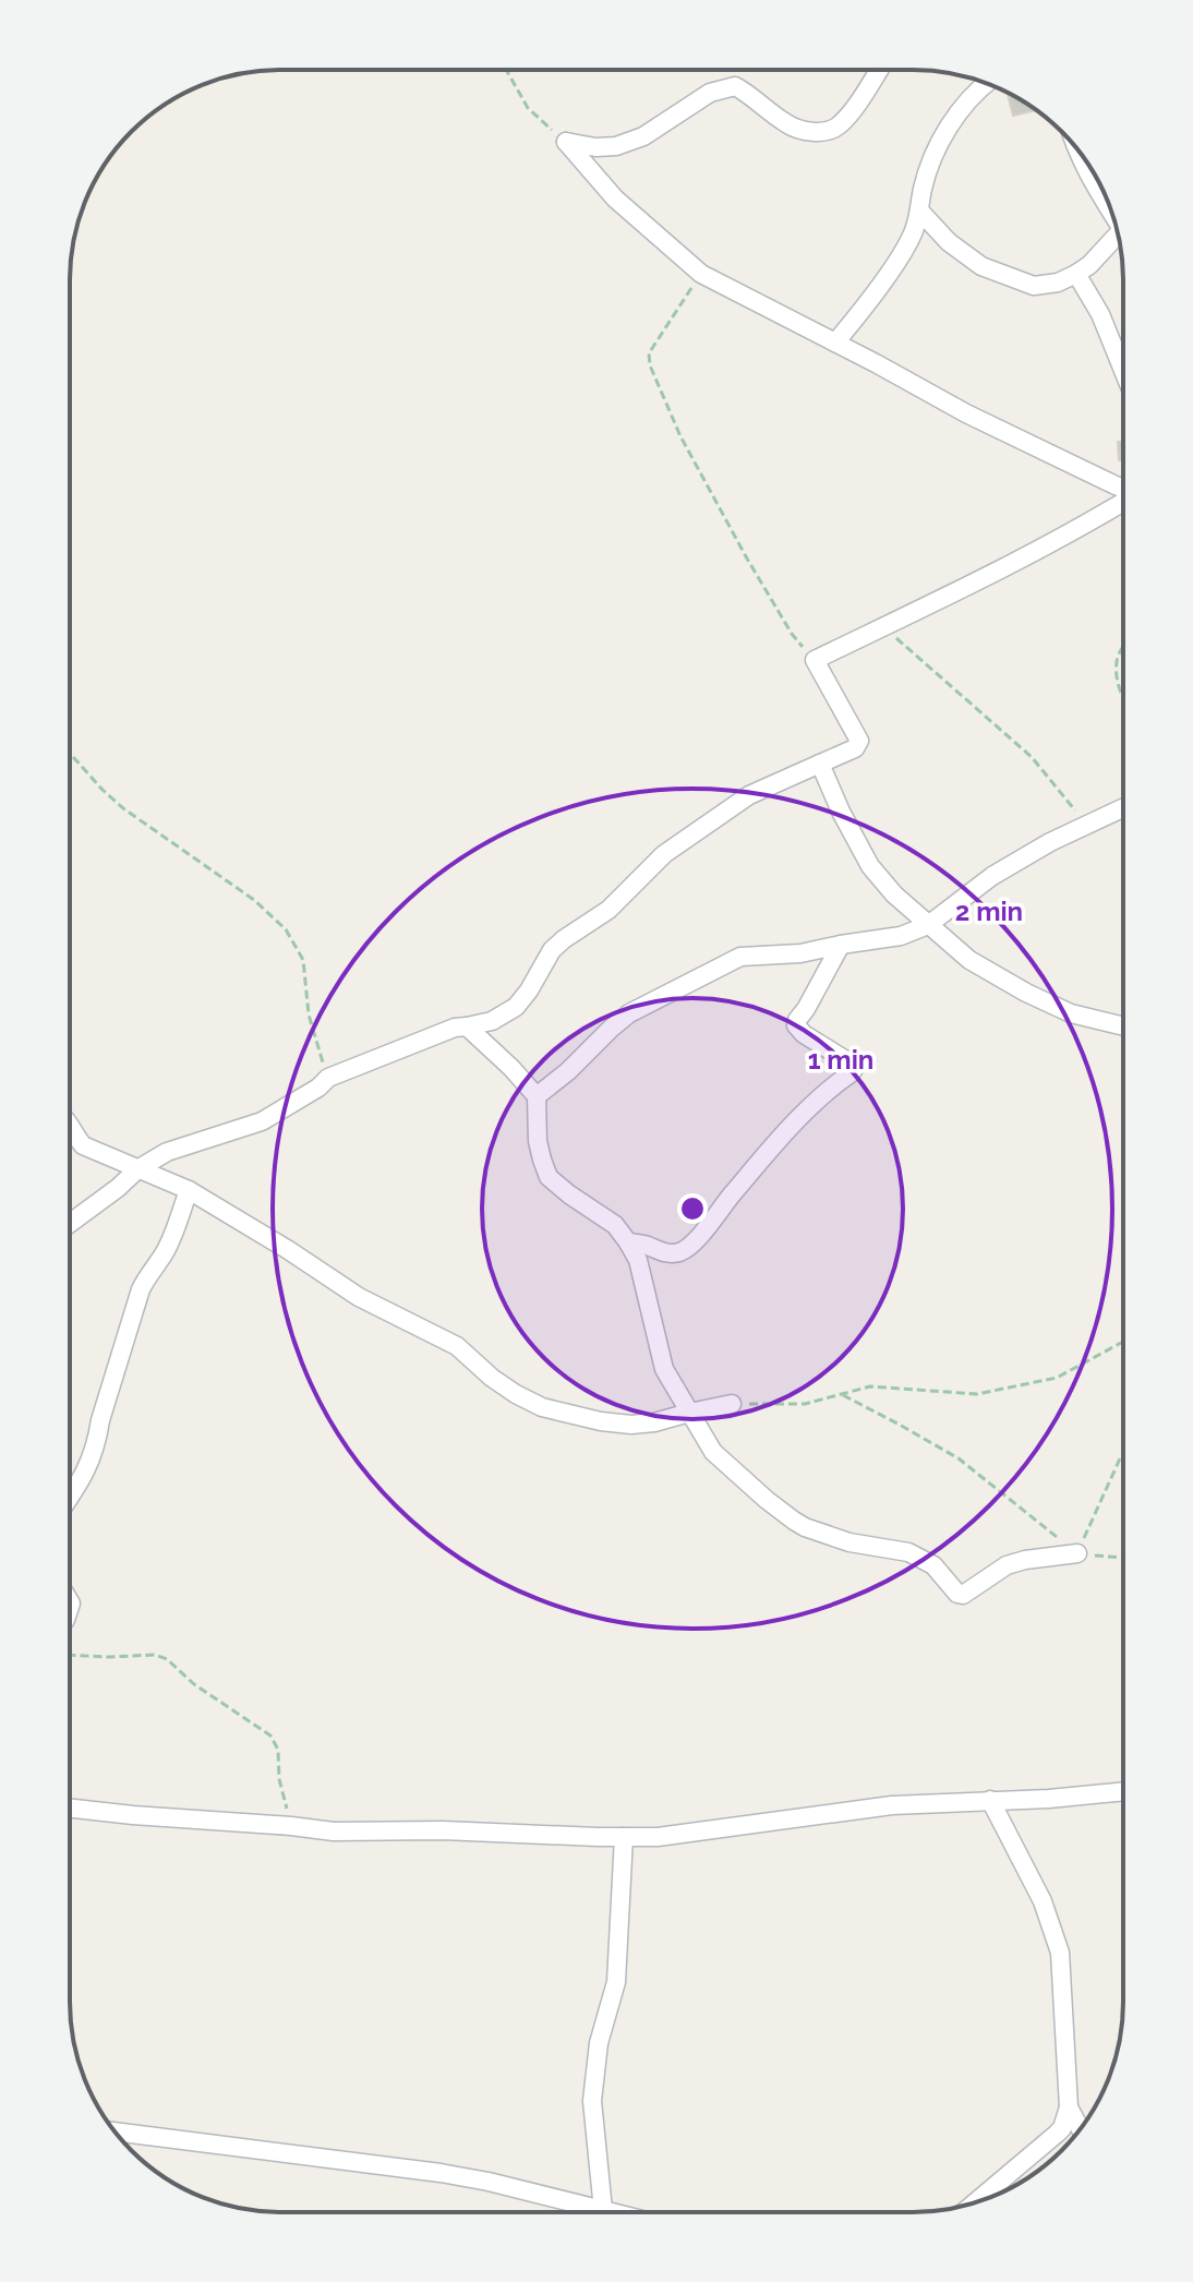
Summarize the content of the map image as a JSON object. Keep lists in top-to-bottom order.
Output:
{
  "rings": ["2 min", "1 min"]
}
